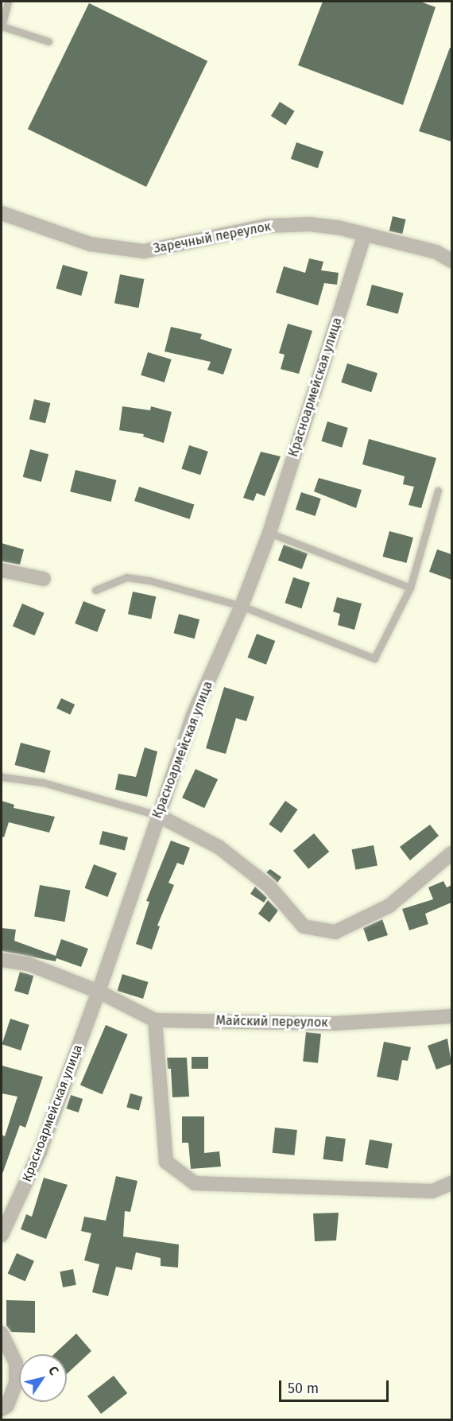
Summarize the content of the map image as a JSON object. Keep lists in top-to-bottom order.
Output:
{
  "streets": {
    "street": ["Заречный переулок", "Красноармейская улица", "Майский переулок"]
  },
  "crossings": [
    ["Заречный переулок", "Красноармейская улица"],
    ["Красноармейская улица", "Майский переулок"]
  ],
  "scale_bar": "50 m",
  "north": "top right"
}
